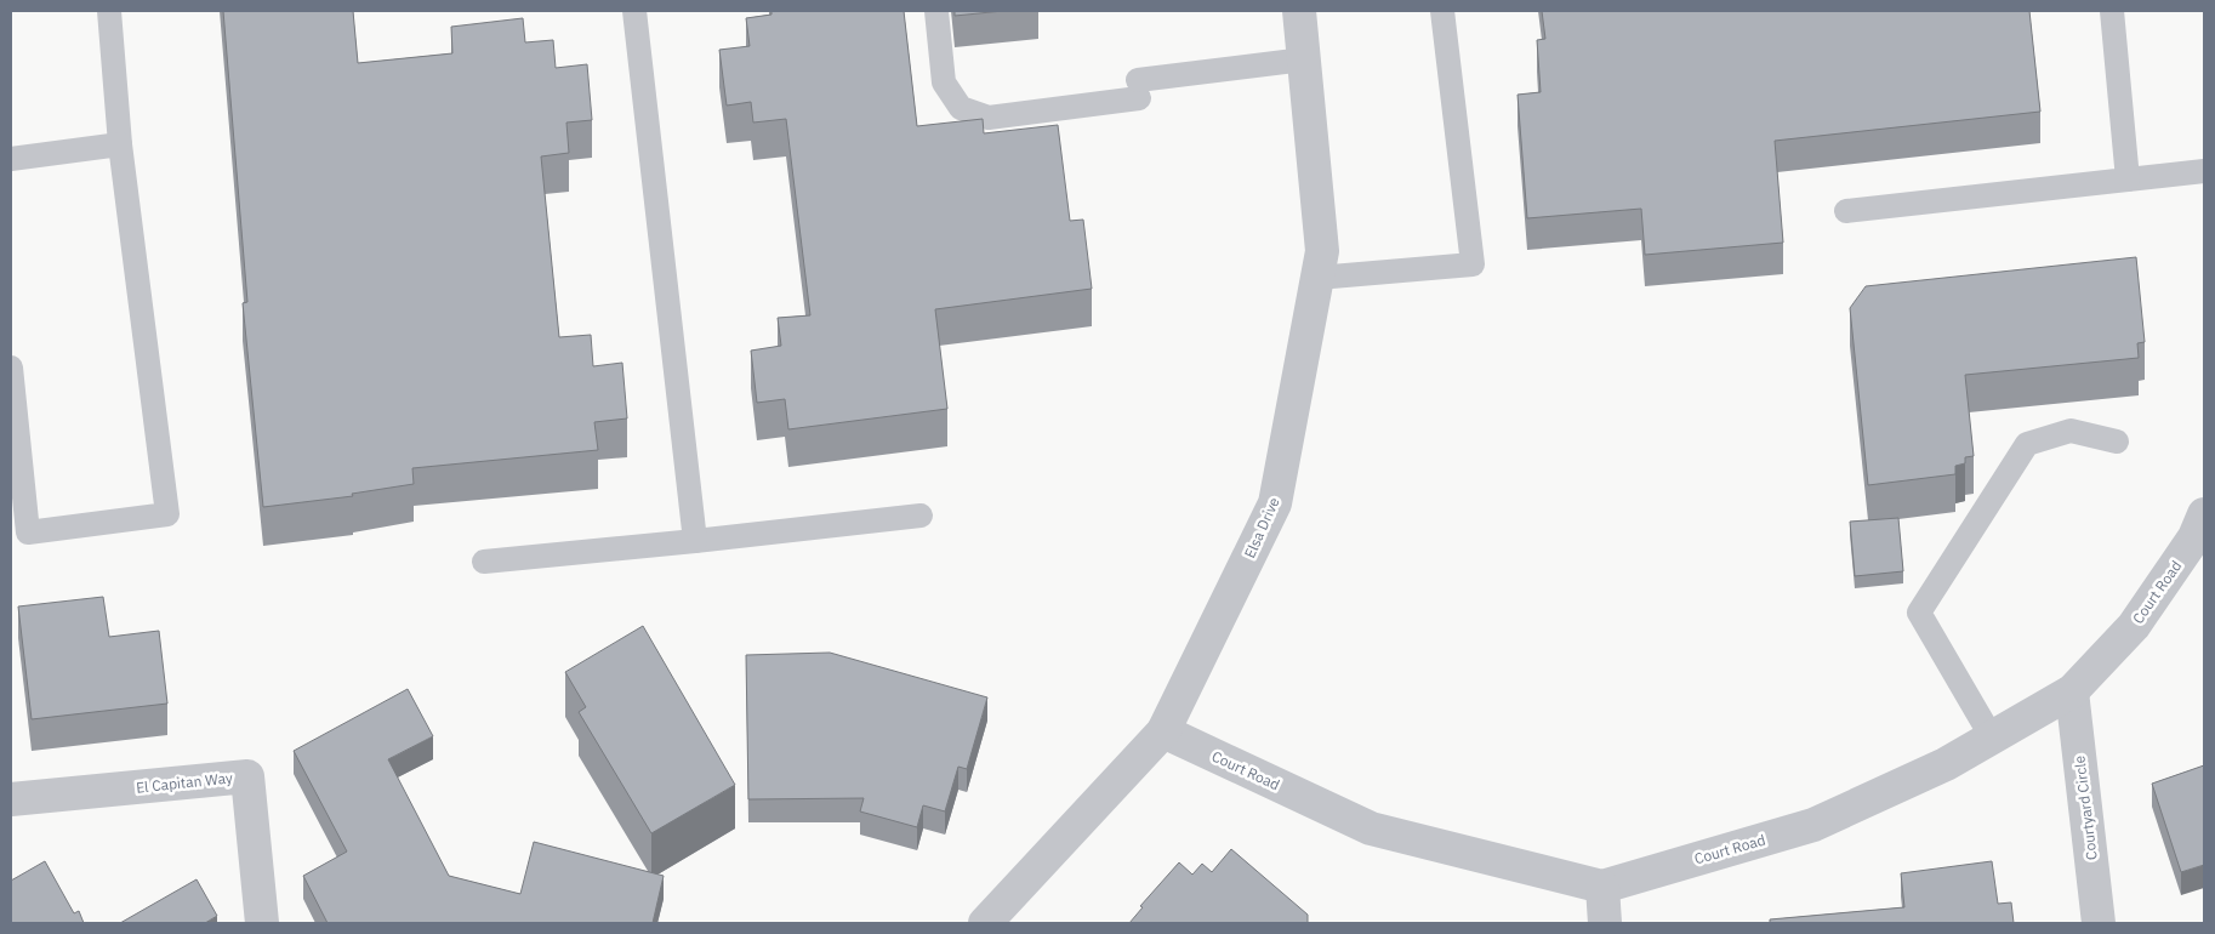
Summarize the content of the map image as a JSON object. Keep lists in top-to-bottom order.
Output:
{
  "streets": {
    "street": [
      "Elsa Drive",
      "Court Road",
      "El Capitan Way",
      "Courtyard Circle"
    ]
  },
  "crossings": [
    ["Elsa Drive", "Court Road"],
    ["Court Road", "Courtyard Circle"]
  ]
}
